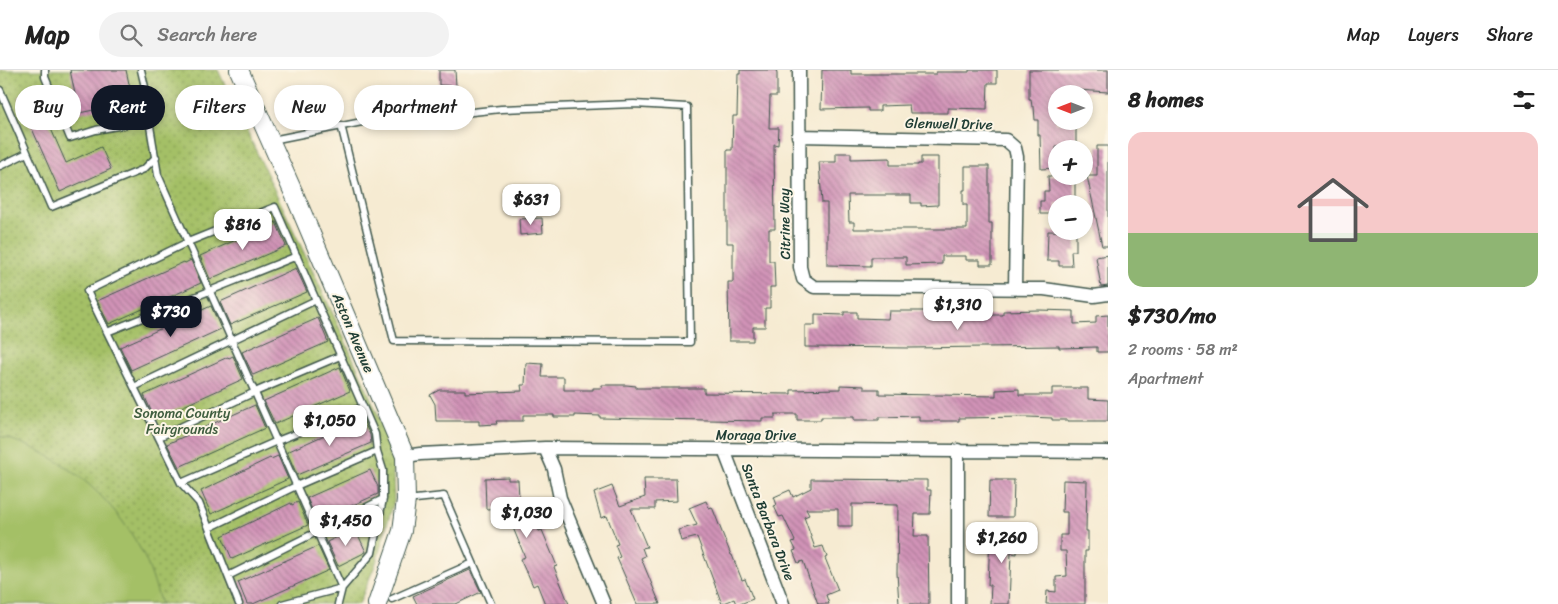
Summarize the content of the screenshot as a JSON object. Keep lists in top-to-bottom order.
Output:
{
  "streets": {
    "street": [
      "Glenwell Drive",
      "Citrine Way",
      "Aston Avenue",
      "Moraga Drive",
      "Santa Barbara Drive"
    ]
  },
  "crossings": [
    ["Glenwell Drive", "Citrine Way"],
    ["Aston Avenue", "Moraga Drive"],
    ["Moraga Drive", "Santa Barbara Drive"]
  ],
  "parks": ["Sonoma County Fairgrounds"],
  "north": "left",
  "page": {
    "header": "Map",
    "search": "Search here",
    "nav": ["Map", "Layers", "Share"],
    "heading": "8 homes",
    "map_buttons": ["+", "−"],
    "chip": [
      "Buy",
      "Rent",
      "Filters",
      "New",
      "Apartment"
    ],
    "list": [
      {
        "name": "$730/mo",
        "note": "2 rooms · 58 m² · Apartment"
      }
    ],
    "price": [
      "$631",
      "$816",
      "$1,310",
      "$730",
      "$1,050",
      "$1,030",
      "$1,450",
      "$1,260"
    ]
  }
}
